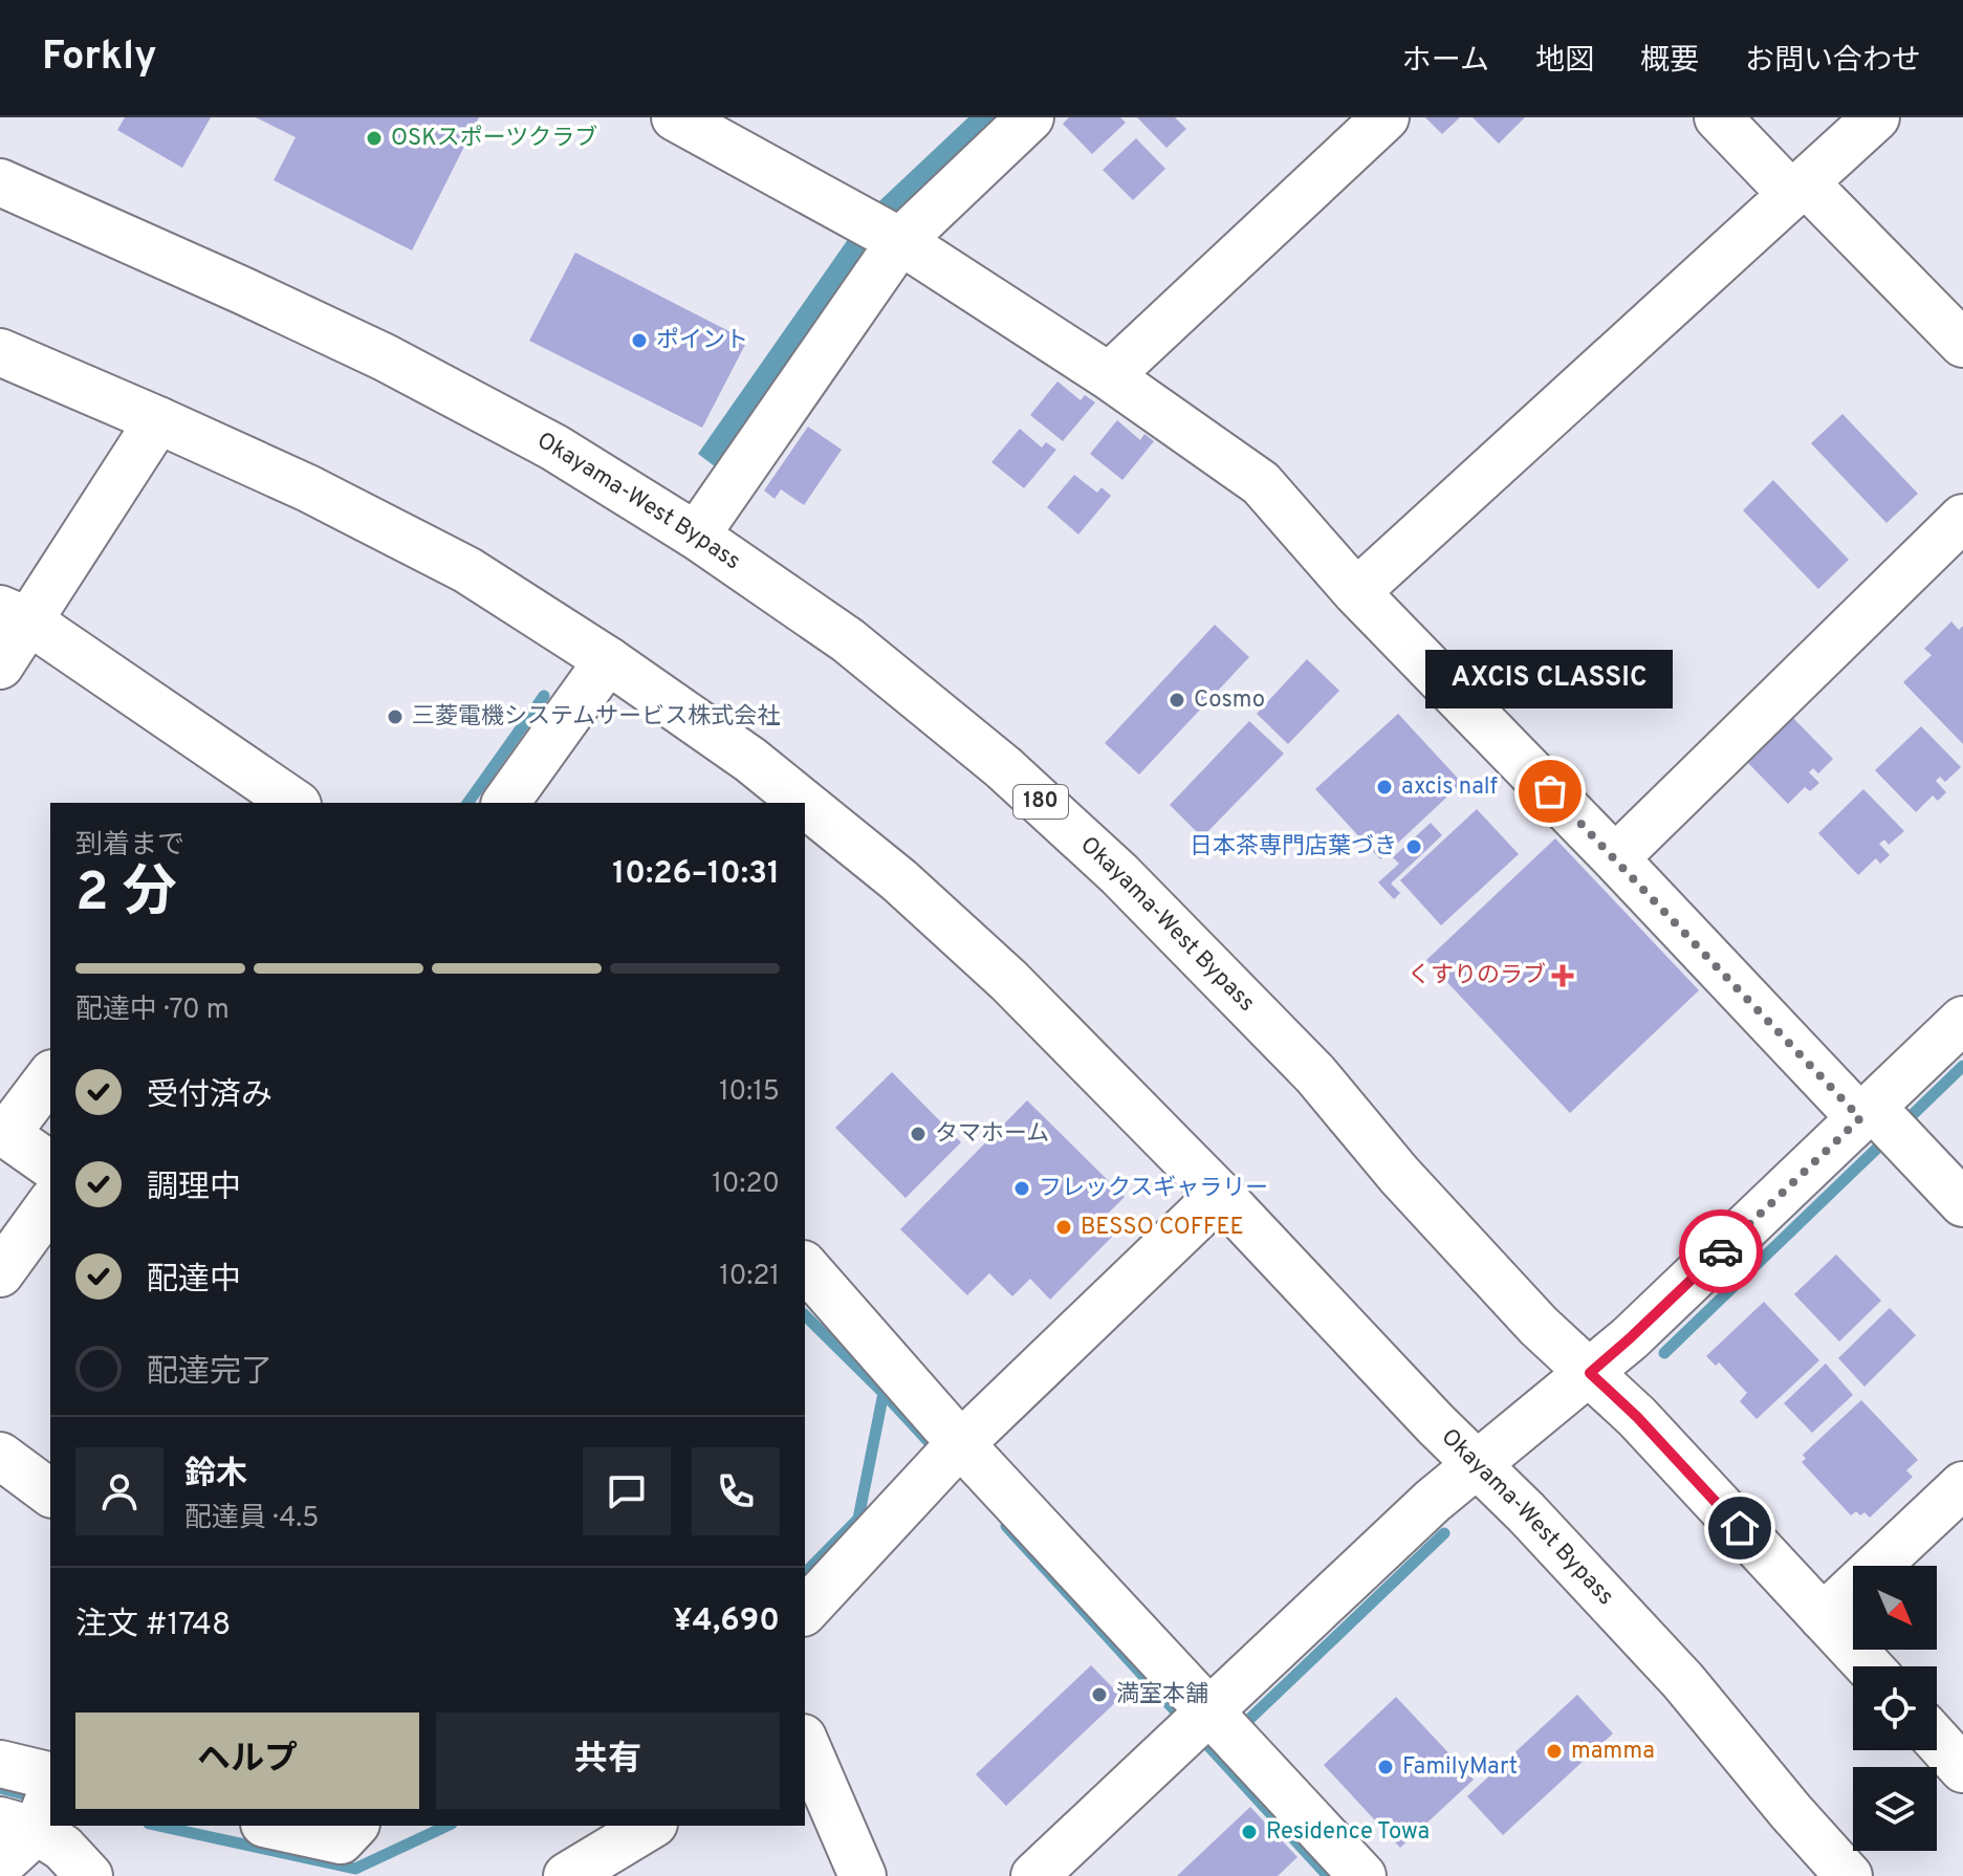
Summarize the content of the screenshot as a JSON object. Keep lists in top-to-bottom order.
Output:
{
  "streets": {
    "main road": ["Okayama-West Bypass", "180"]
  },
  "places": {
    "other": [
      "OSKスポーツクラブ",
      "ポイント",
      "Cosmo",
      "三菱電機システムサービス株式会社",
      "axcis nalf",
      "AXCIS CLASSIC",
      "日本茶専門店葉づき",
      "タマホーム",
      "フレックスギャラリー",
      "BESSO COFFEE",
      "満室本舗",
      "mamma",
      "FamilyMart",
      "Residence Towa"
    ],
    "health": ["くすりのラブ"]
  },
  "north": "bottom right",
  "page": {
    "header": "Forkly",
    "nav": [
      "ホーム",
      "地図",
      "概要",
      "お問い合わせ"
    ],
    "bubble": "AXCIS CLASSIC",
    "heading": ["2 分", "到着まで", "10:26–10:31"],
    "panel": [
      "鈴木",
      "配達員 · 4.5",
      "注文 #1748",
      "¥4,690"
    ],
    "bar": "配達中 · 70 m",
    "list": [
      ["受付済み", "10:15"],
      ["調理中", "10:20"],
      ["配達中", "10:21"],
      "配達完了"
    ],
    "buttons": ["ヘルプ", "共有"]
  }
}
